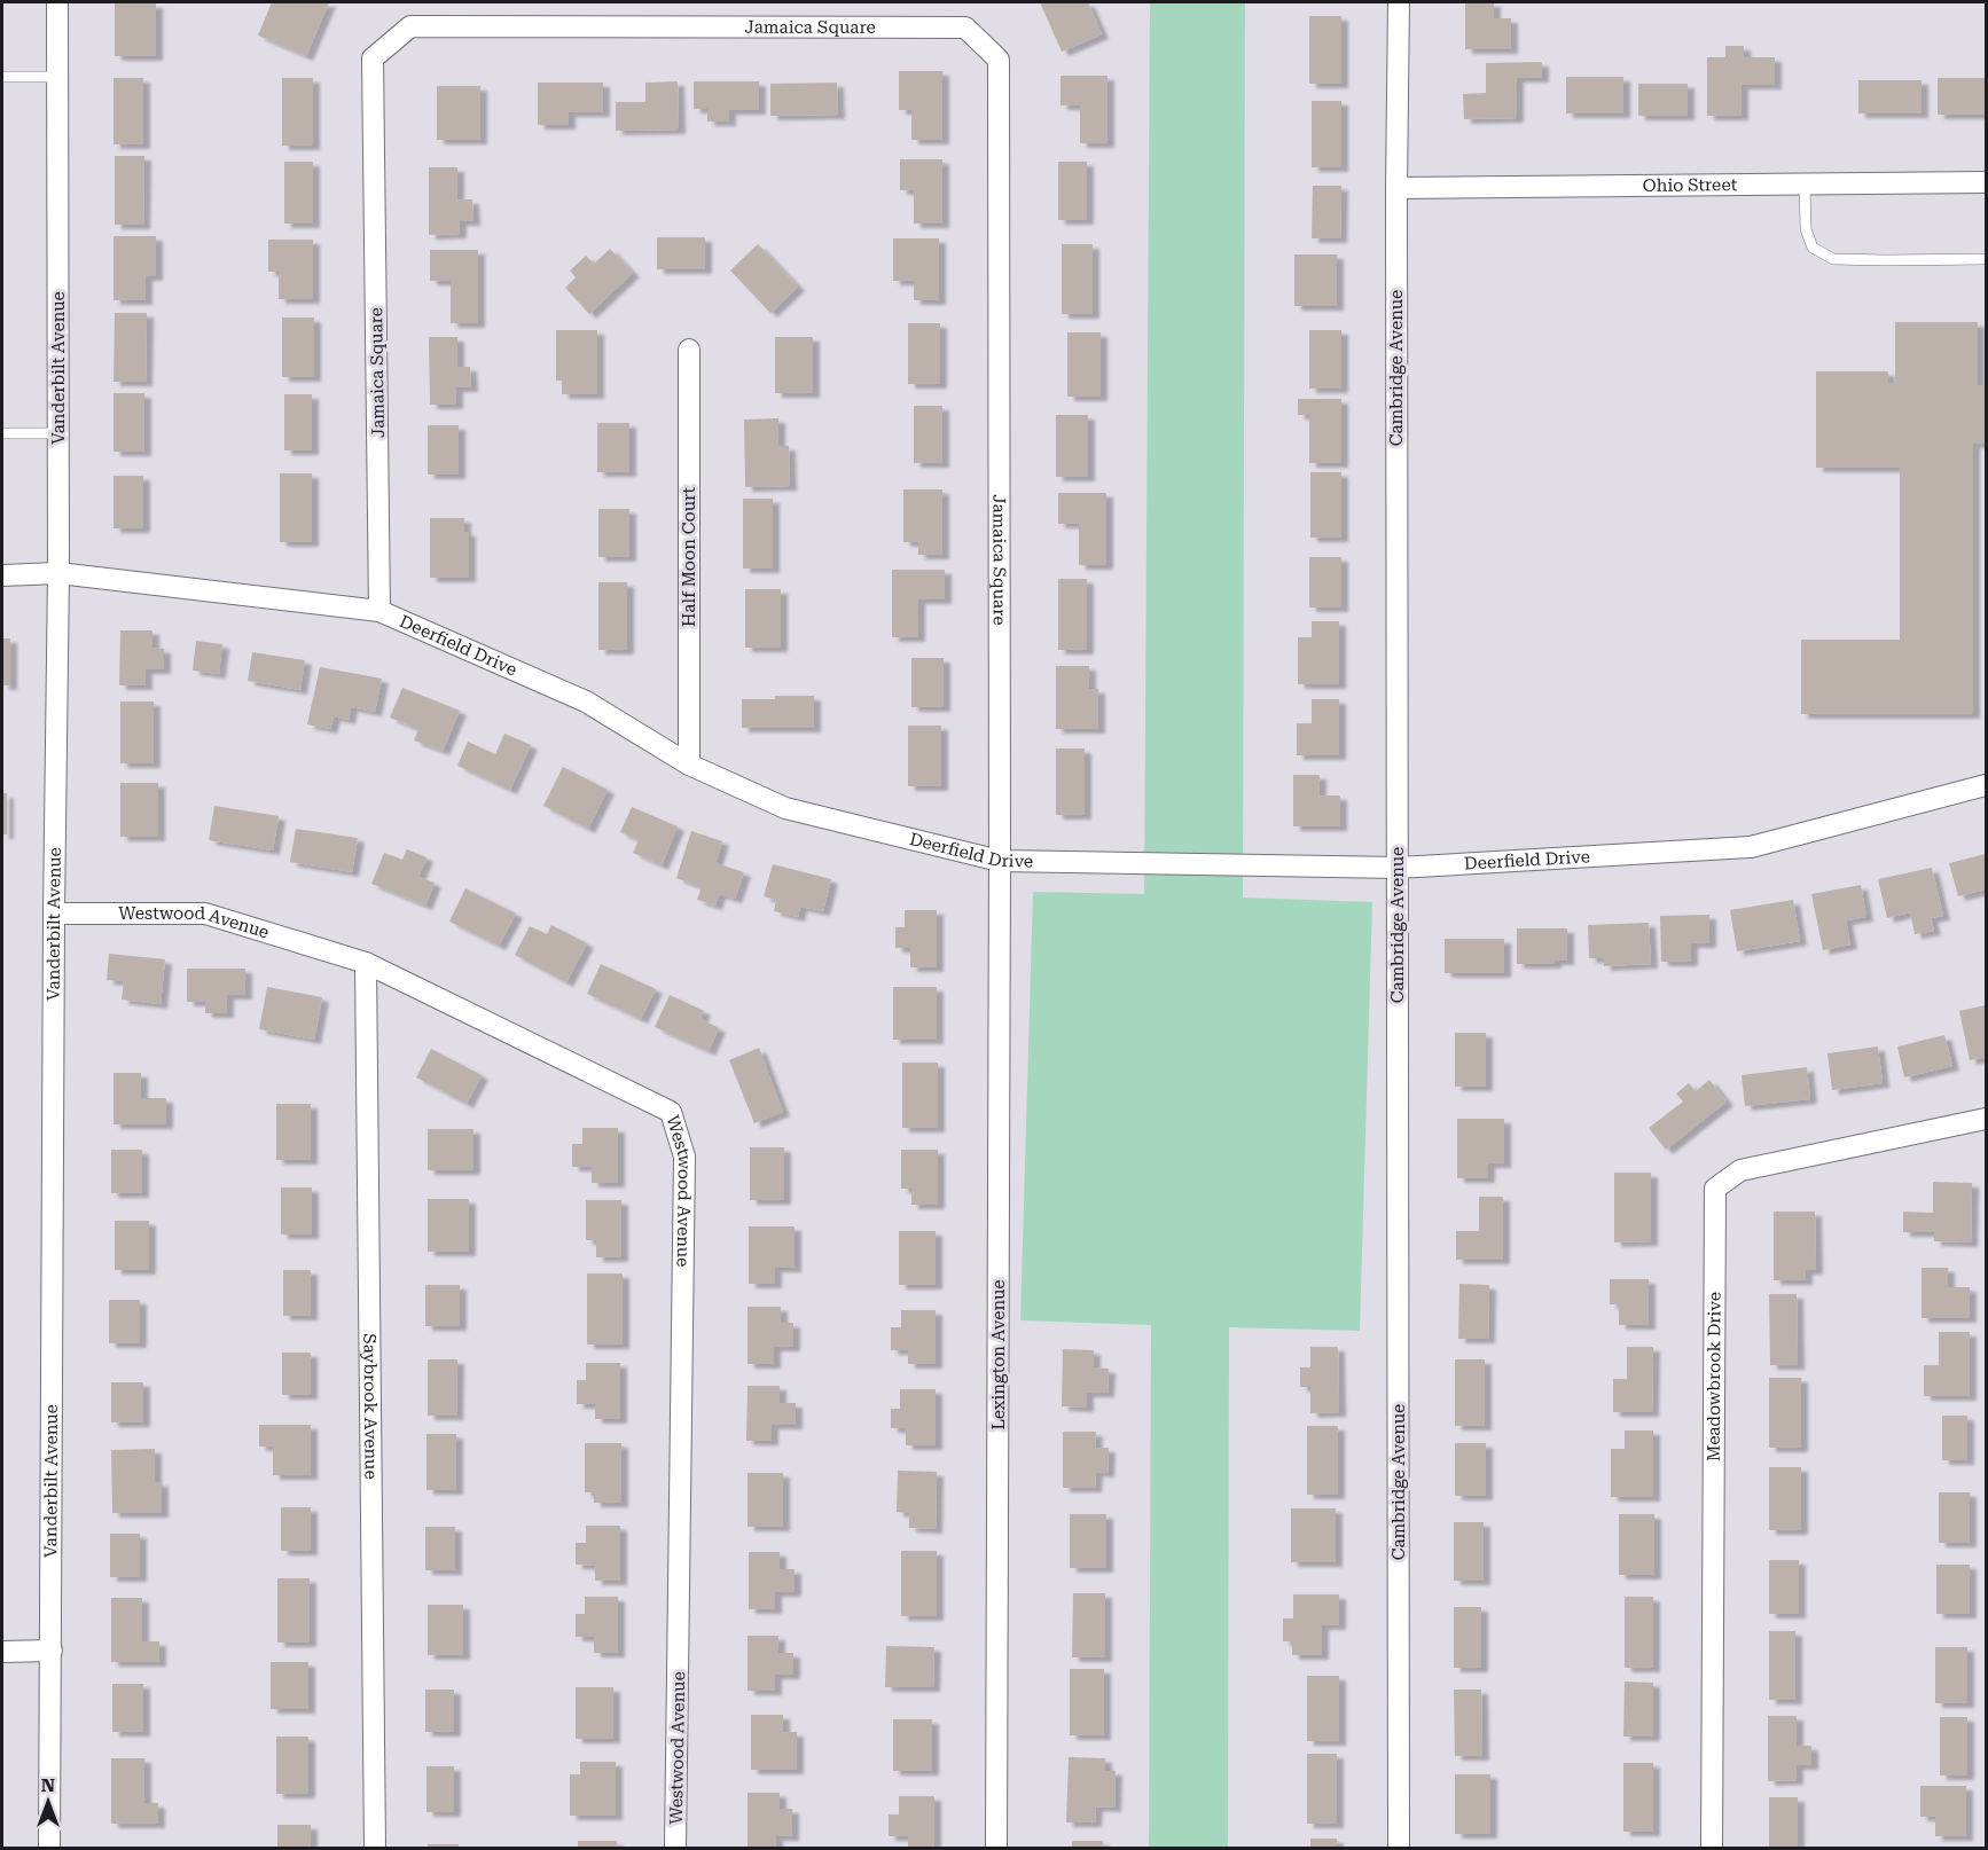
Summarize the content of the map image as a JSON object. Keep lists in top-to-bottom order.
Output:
{
  "streets": {
    "street": [
      "Jamaica Square",
      "Ohio Street",
      "Vanderbilt Avenue",
      "Cambridge Avenue",
      "Half Moon Court",
      "Deerfield Drive",
      "Westwood Avenue",
      "Lexington Avenue",
      "Meadowbrook Drive",
      "Saybrook Avenue"
    ]
  },
  "crossings": [
    ["Jamaica Square", "Deerfield Drive"],
    ["Jamaica Square", "Lexington Avenue"],
    ["Ohio Street", "Cambridge Avenue"],
    ["Vanderbilt Avenue", "Deerfield Drive"],
    ["Vanderbilt Avenue", "Westwood Avenue"],
    ["Cambridge Avenue", "Deerfield Drive"],
    ["Half Moon Court", "Deerfield Drive"],
    ["Deerfield Drive", "Lexington Avenue"],
    ["Westwood Avenue", "Saybrook Avenue"]
  ],
  "north": "top"
}
